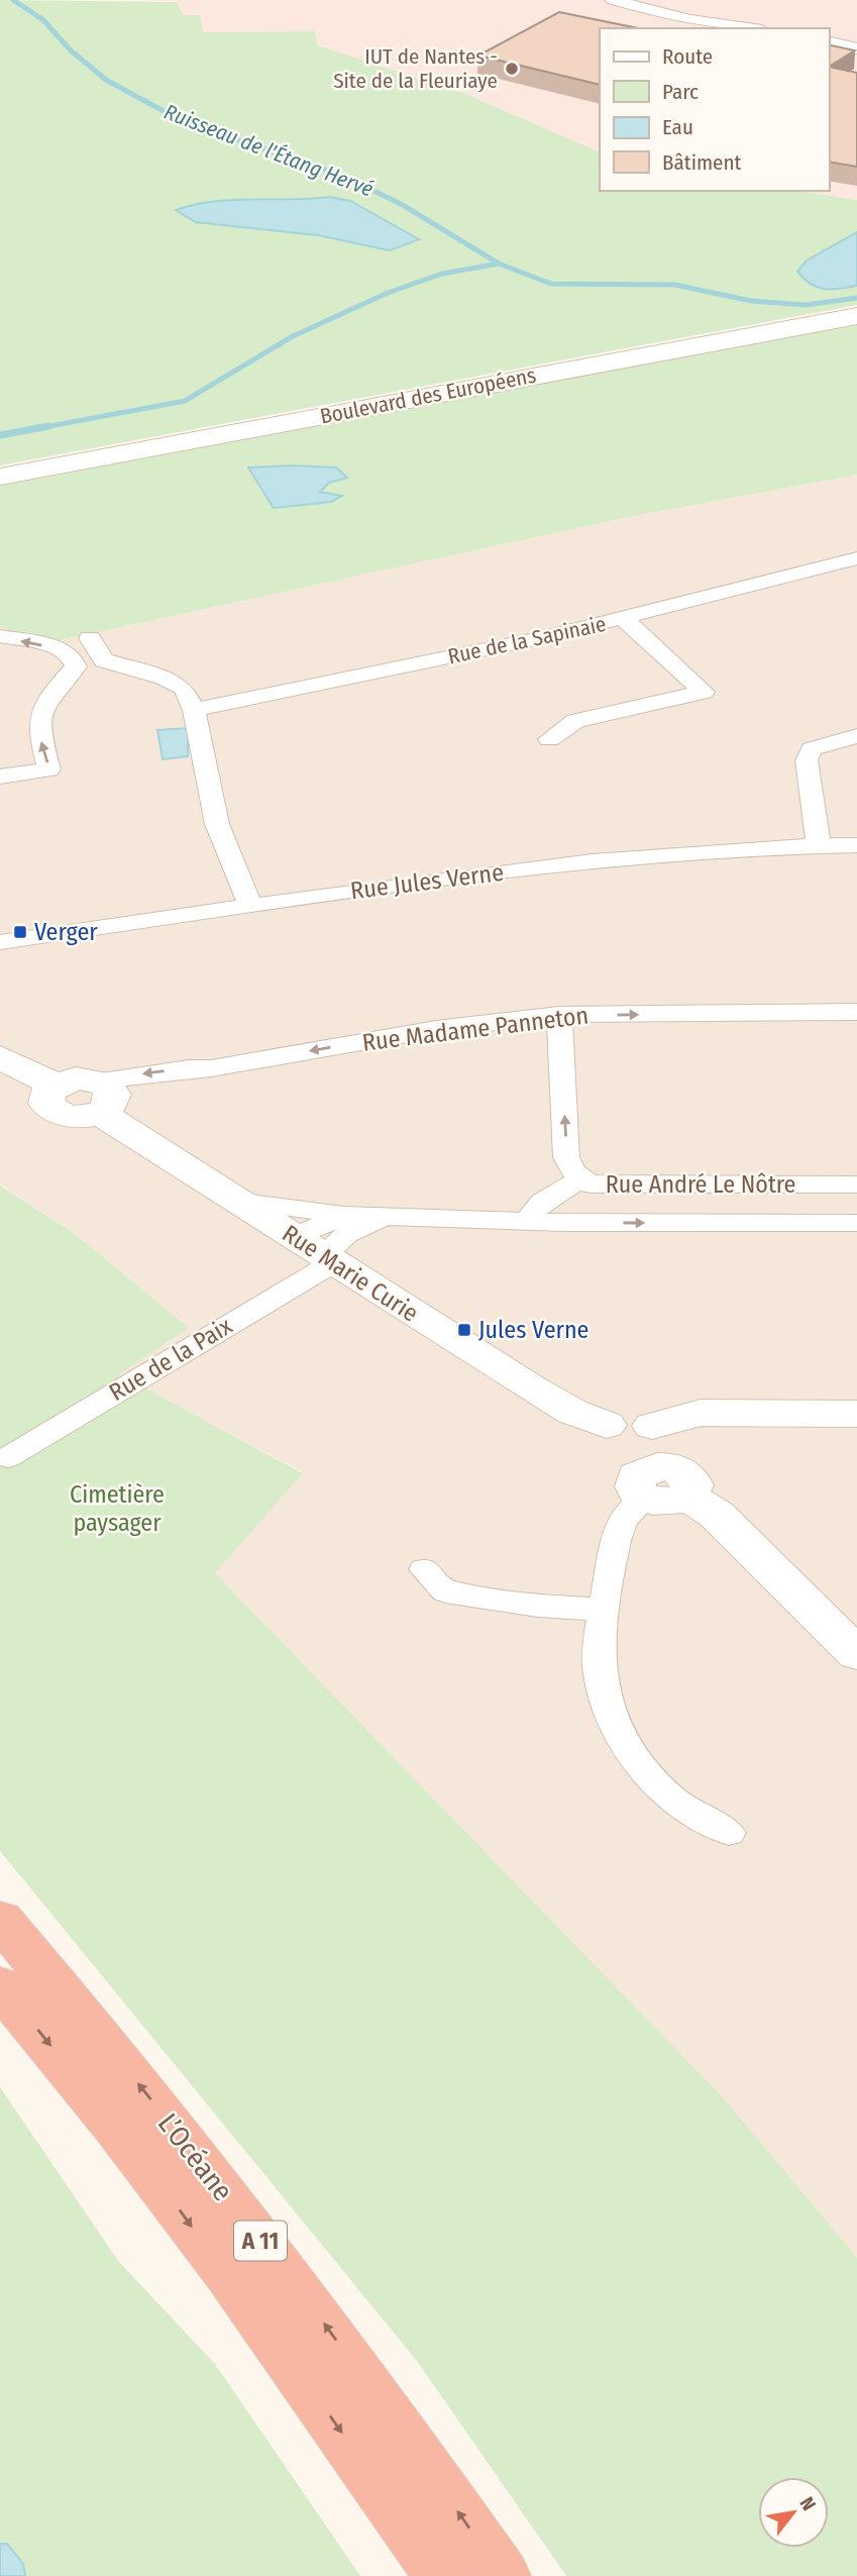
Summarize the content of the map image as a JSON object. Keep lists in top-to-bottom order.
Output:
{
  "streets": {
    "highway": ["L’Océane", "A 11"],
    "main road": ["Boulevard des Européens", "Rue Marie Curie"],
    "street": [
      "Rue de la Sapinaie",
      "Rue Jules Verne",
      "Rue Madame Panneton",
      "Rue André Le Nôtre",
      "Rue de la Paix"
    ]
  },
  "crossings": [
    ["Rue Madame Panneton", "Rue Marie Curie"],
    ["Rue André Le Nôtre", "Rue Marie Curie"],
    ["Rue André Le Nôtre", "Rue de la Paix"],
    ["Rue Marie Curie", "Rue de la Paix"]
  ],
  "water": ["Ruisseau de l'Étang Hervé"],
  "parks": ["Cimetière paysager"],
  "places": {
    "other": ["IUT de Nantes - Site de la Fleuriaye"],
    "transit": ["Verger", "Jules Verne"]
  },
  "legend": [
    "Route",
    "Parc",
    "Eau",
    "Bâtiment"
  ],
  "north": "top right"
}
